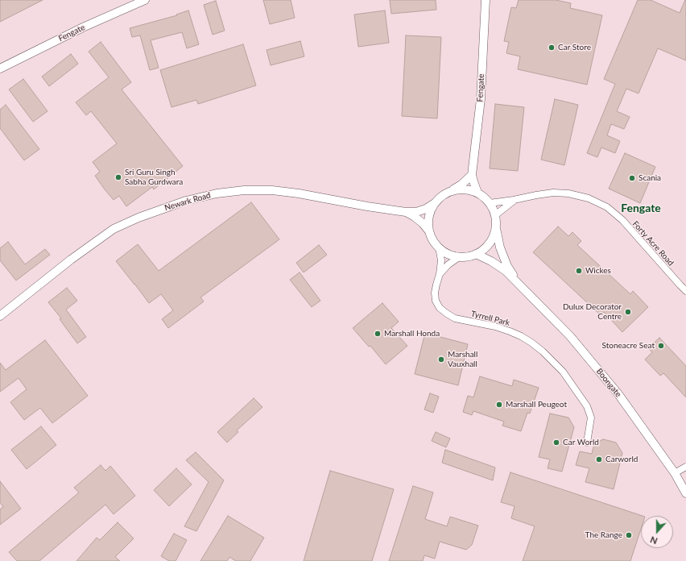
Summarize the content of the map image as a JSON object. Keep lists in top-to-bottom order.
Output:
{
  "streets": {
    "street": [
      "Fengate",
      "Newark Road",
      "Forty Acre Road",
      "Tyrrell Park",
      "Boongate"
    ]
  },
  "crossings": [
    ["Fengate", "Newark Road"],
    ["Fengate", "Forty Acre Road"],
    ["Fengate", "Tyrrell Park"],
    ["Fengate", "Boongate"],
    ["Newark Road", "Forty Acre Road"],
    ["Newark Road", "Tyrrell Park"],
    ["Newark Road", "Boongate"],
    ["Forty Acre Road", "Tyrrell Park"],
    ["Forty Acre Road", "Boongate"],
    ["Tyrrell Park", "Boongate"]
  ],
  "districts": ["Fengate"],
  "places": [
    "Car Store",
    "Sri Guru Singh Sabha Gurdwara",
    "Scania",
    "Wickes",
    "Dulux Decorator Centre",
    "Marshall Honda",
    "Stoneacre Seat",
    "Marshall Vauxhall",
    "Marshall Peugeot",
    "Car World",
    "Carworld",
    "The Range"
  ],
  "north": "bottom"
}
